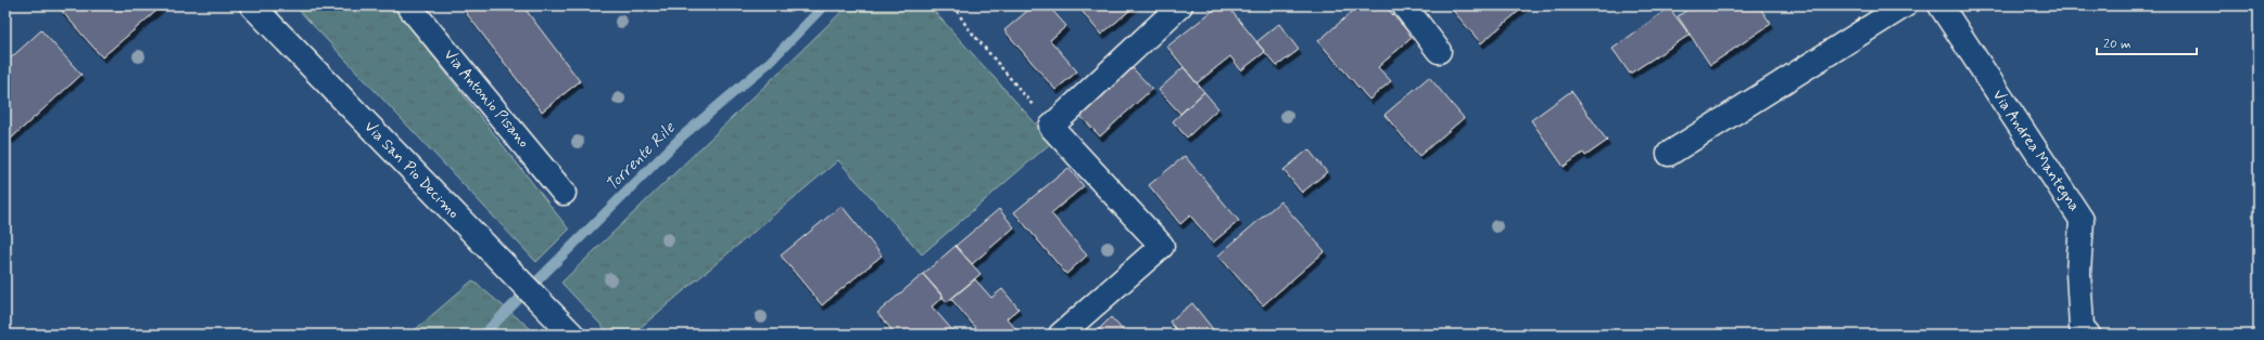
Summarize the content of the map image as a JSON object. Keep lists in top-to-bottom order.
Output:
{
  "streets": {
    "street": ["Via Antonio Pisano", "Via Andrea Mantegna", "Via San Pio Decimo"]
  },
  "water": ["Torrente Rile"],
  "scale_bar": "20 m"
}
